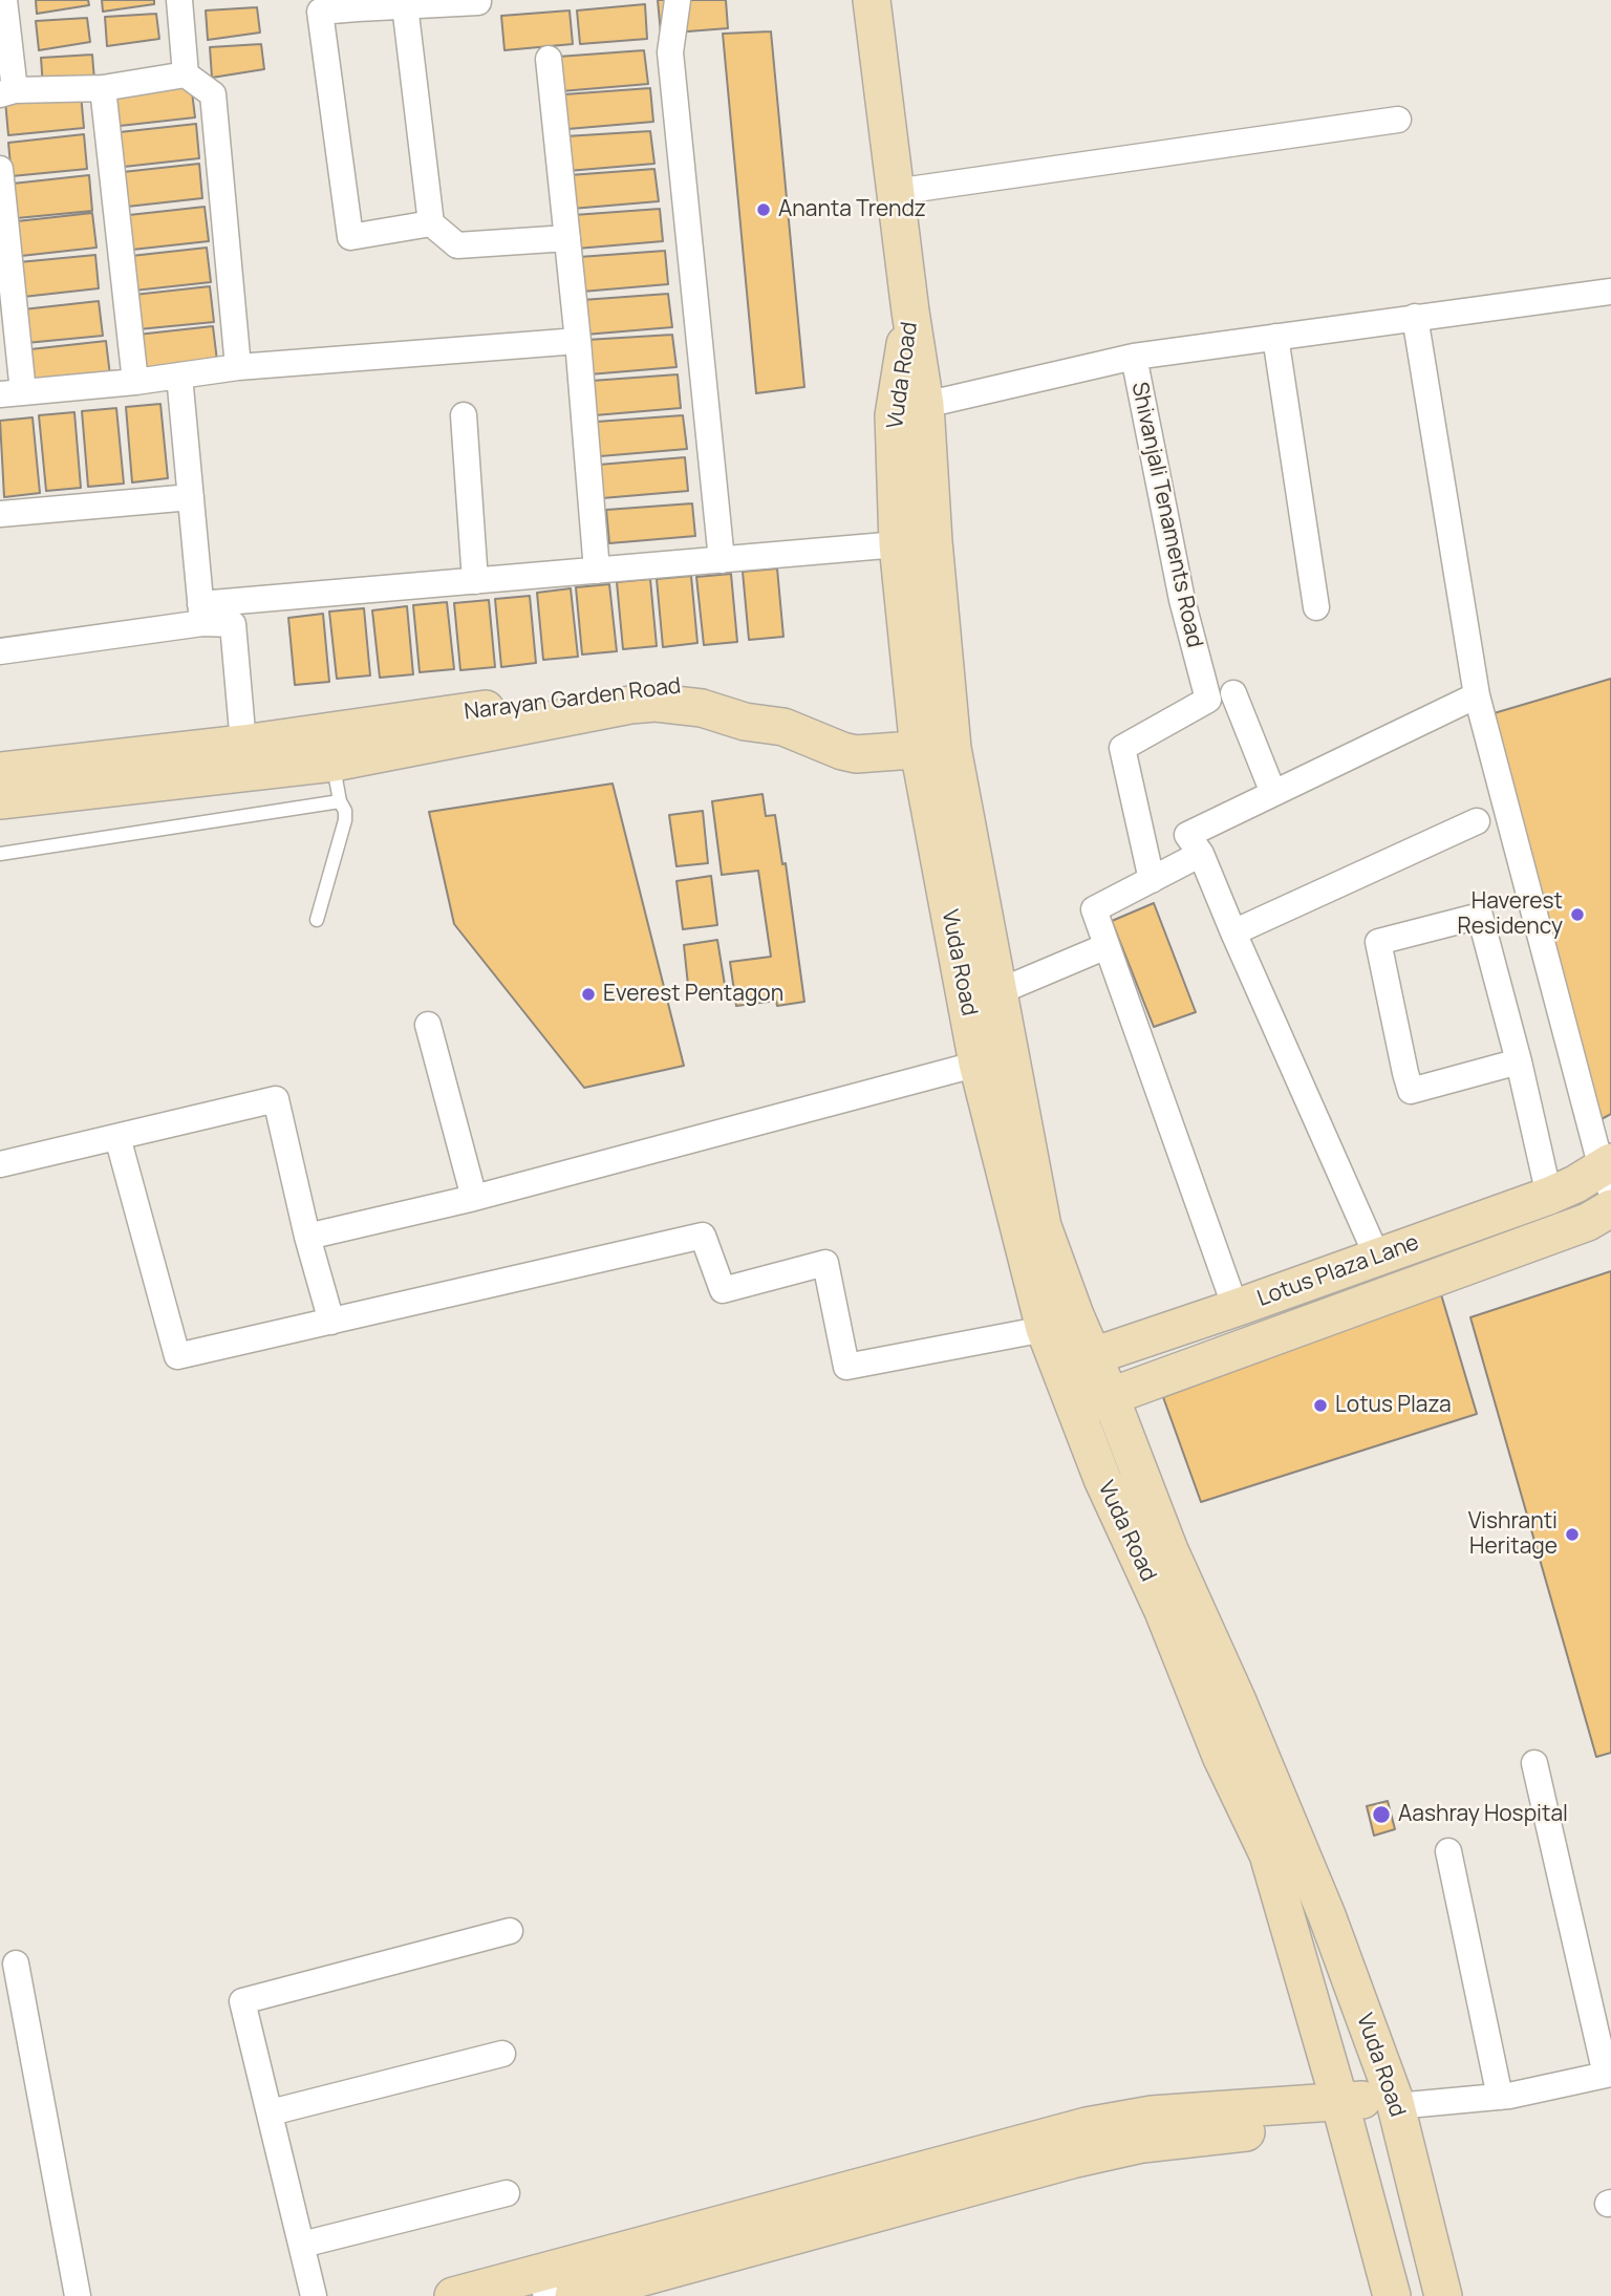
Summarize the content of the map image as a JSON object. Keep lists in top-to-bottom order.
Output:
{
  "streets": {
    "street": [
      "Vuda Road",
      "Shivanjali Tenaments Road",
      "Narayan Garden Road",
      "Lotus Plaza Lane"
    ]
  },
  "crossings": [
    ["Vuda Road", "Lotus Plaza Lane"]
  ],
  "places": [
    "Ananta Trendz",
    "Haverest Residency",
    "Everest Pentagon",
    "Lotus Plaza",
    "Vishranti Heritage",
    "Aashray Hospital"
  ]
}
